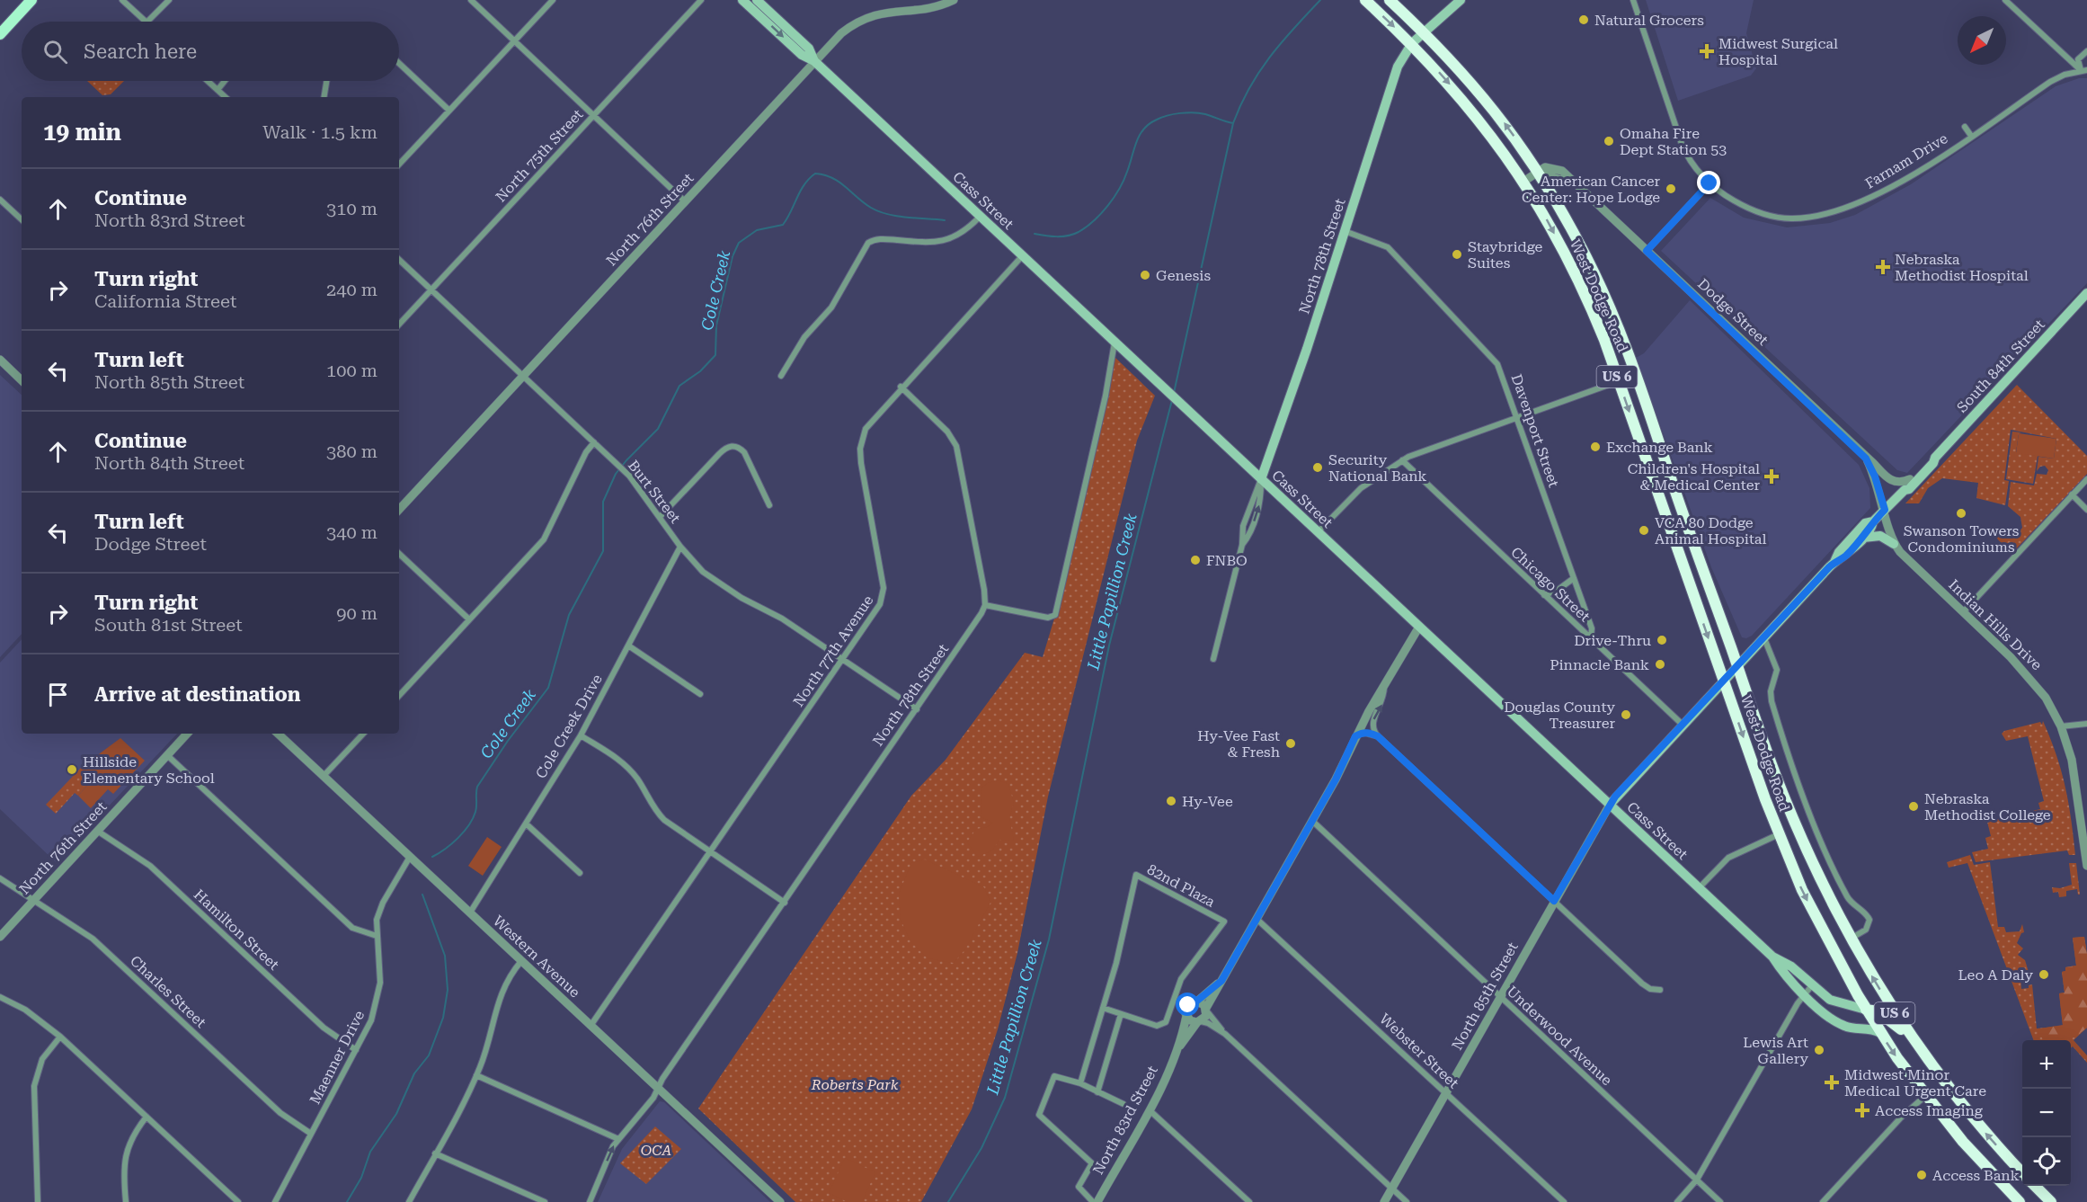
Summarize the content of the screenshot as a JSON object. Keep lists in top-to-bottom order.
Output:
{
  "streets": {
    "highway": ["West Dodge Road", "US 6"],
    "main road": ["Cass Street", "North 78th Street", "South 84th Street"],
    "street": [
      "North 75th Street",
      "Farnam Drive",
      "North 76th Street",
      "Dodge Street",
      "Davenport Street",
      "Burt Street",
      "Chicago Street",
      "Indian Hills Drive",
      "North 77th Avenue",
      "Cole Creek Drive",
      "82nd Plaza",
      "Hamilton Street",
      "Western Avenue",
      "Charles Street",
      "North 85th Street",
      "Underwood Avenue",
      "Webster Street",
      "Maenner Drive",
      "North 83rd Street"
    ]
  },
  "crossings": [
    ["North 75th Street", "Burt Street"],
    ["Cass Street", "North 76th Street"],
    ["Cass Street", "North 78th Street"],
    ["Cass Street", "West Dodge Road"],
    ["Cass Street", "North 77th Avenue"],
    ["Cass Street", "North 85th Street"],
    ["North 76th Street", "Burt Street"],
    ["North 76th Street", "Hamilton Street"],
    ["North 76th Street", "Charles Street"],
    ["North 78th Street", "US 6"],
    ["North 78th Street", "Davenport Street"],
    ["North 78th Street", "Burt Street"],
    ["North 78th Street", "Western Avenue"],
    ["West Dodge Road", "Dodge Street"],
    ["West Dodge Road", "US 6"],
    ["Dodge Street", "South 84th Street"],
    ["Dodge Street", "US 6"],
    ["Davenport Street", "Chicago Street"],
    ["Burt Street", "North 77th Avenue"],
    ["Burt Street", "Cole Creek Drive"],
    ["North 77th Avenue", "Western Avenue"],
    ["Cole Creek Drive", "Western Avenue"],
    ["Hamilton Street", "Maenner Drive"],
    ["Western Avenue", "Maenner Drive"],
    ["Charles Street", "Maenner Drive"],
    ["North 85th Street", "Underwood Avenue"],
    ["North 85th Street", "Webster Street"]
  ],
  "water": ["Cole Creek", "Little Papillion Creek"],
  "parks": ["Roberts Park", "OCA"],
  "places": {
    "other": [
      "Natural Grocers",
      "Omaha Fire Dept Station 53",
      "American Cancer Center: Hope Lodge",
      "Staybridge Suites",
      "Genesis",
      "Exchange Bank",
      "Security National Bank",
      "Swanson Towers Condominiums",
      "VCA 80 Dodge Animal Hospital",
      "FNBO",
      "Drive-Thru",
      "Pinnacle Bank",
      "Douglas County Treasurer",
      "Hy-Vee Fast & Fresh",
      "Hillside Elementary School",
      "Hy-Vee",
      "Nebraska Methodist College",
      "Leo A Daly",
      "Lewis Art Gallery",
      "Access Bank"
    ],
    "health": [
      "Midwest Surgical Hospital",
      "Nebraska Methodist Hospital",
      "Children's Hospital & Medical Center",
      "Midwest Minor Medical Urgent Care",
      "Access Imaging"
    ]
  },
  "north": "bottom left",
  "page": {
    "search": "Search here",
    "heading": ["19 min", "Walk · 1.5 km"],
    "list": [
      ["Continue", "North 83rd Street", "310 m"],
      ["Turn right", "California Street", "240 m"],
      ["Turn left", "North 85th Street", "100 m"],
      ["Continue", "North 84th Street", "380 m"],
      ["Turn left", "Dodge Street", "340 m"],
      ["Turn right", "South 81st Street", "90 m"],
      "Arrive at destination"
    ],
    "map_buttons": ["+", "−"]
  }
}
